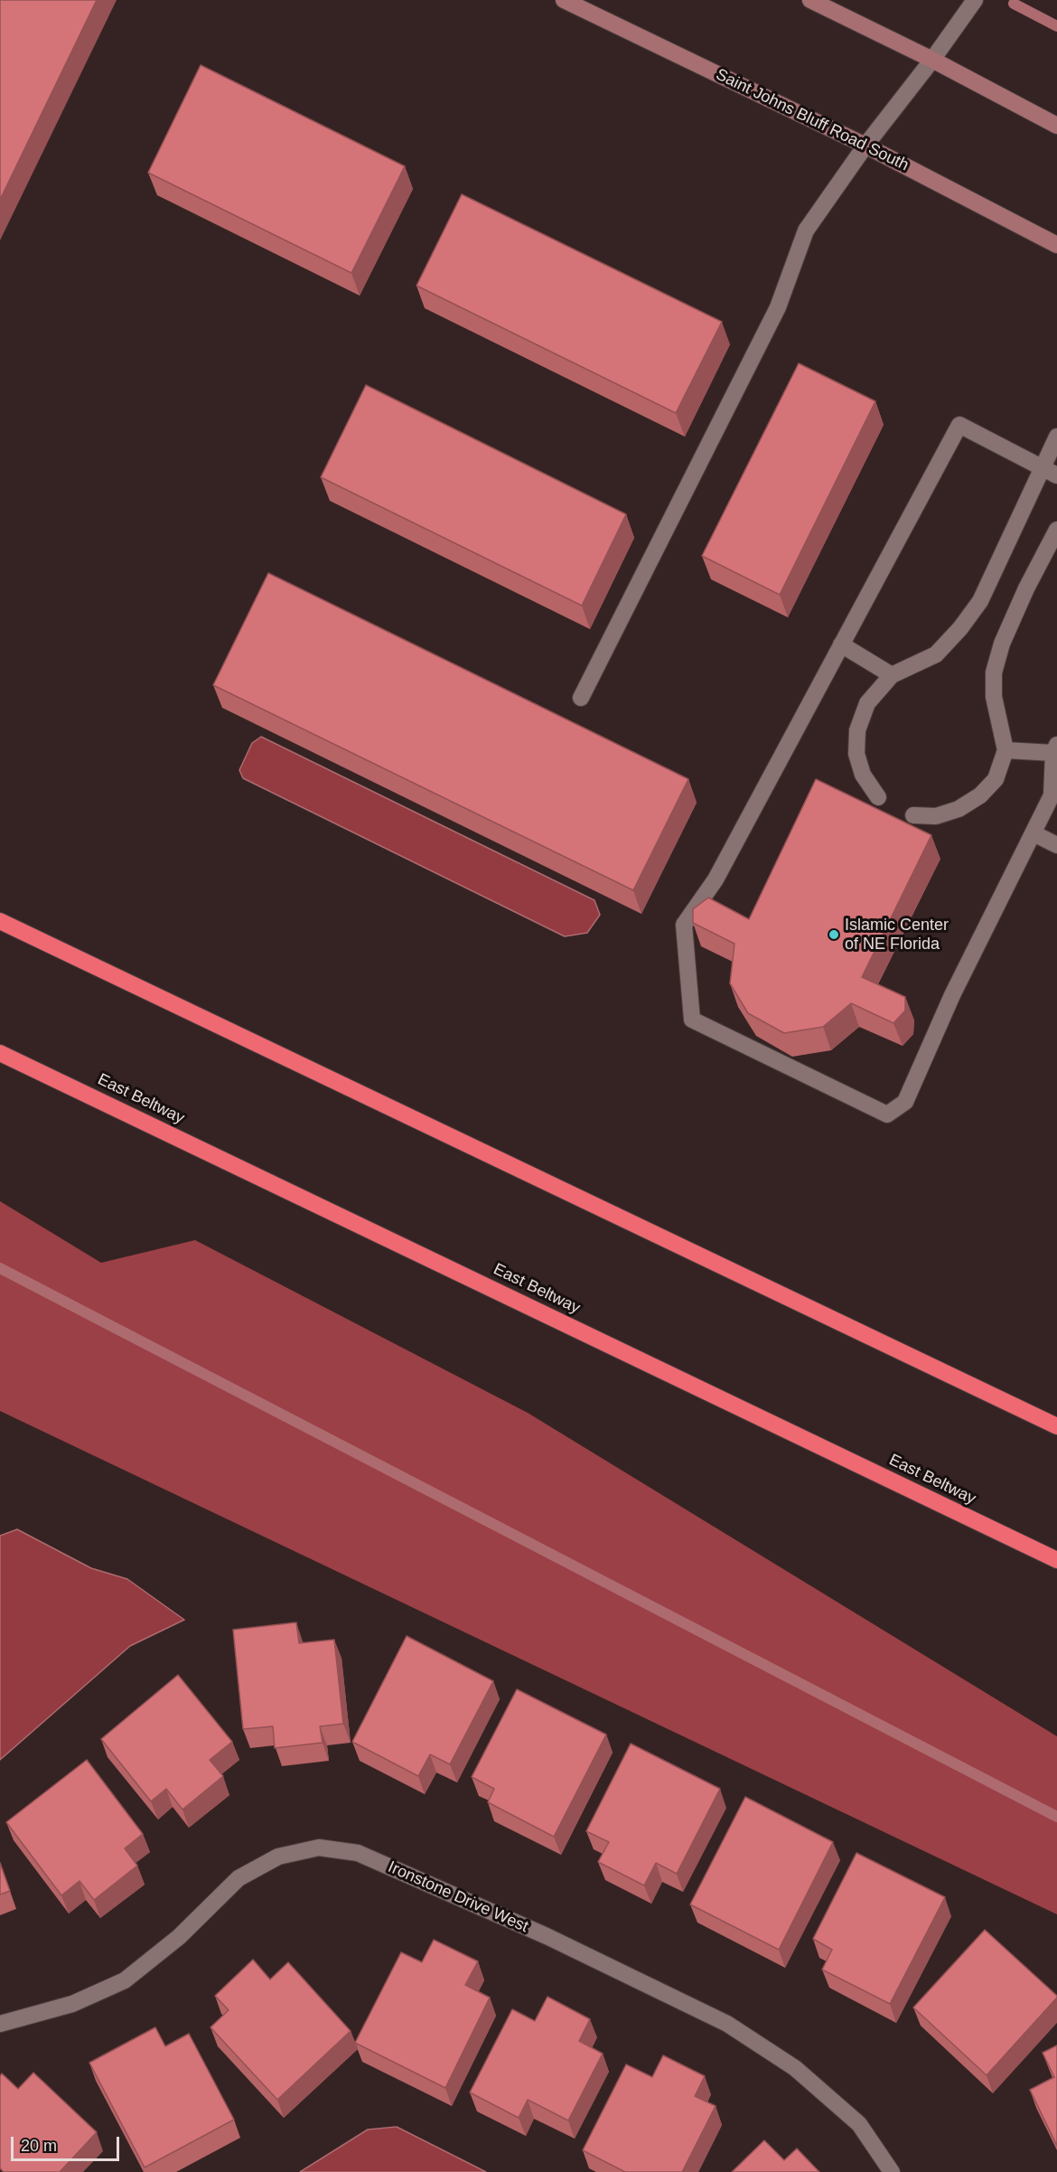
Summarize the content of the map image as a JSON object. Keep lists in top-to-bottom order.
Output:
{
  "streets": {
    "highway": ["East Beltway"],
    "main road": ["Saint Johns Bluff Road South"],
    "street": ["Ironstone Drive West"]
  },
  "places": ["Islamic Center of NE Florida"],
  "scale_bar": "20 m"
}
